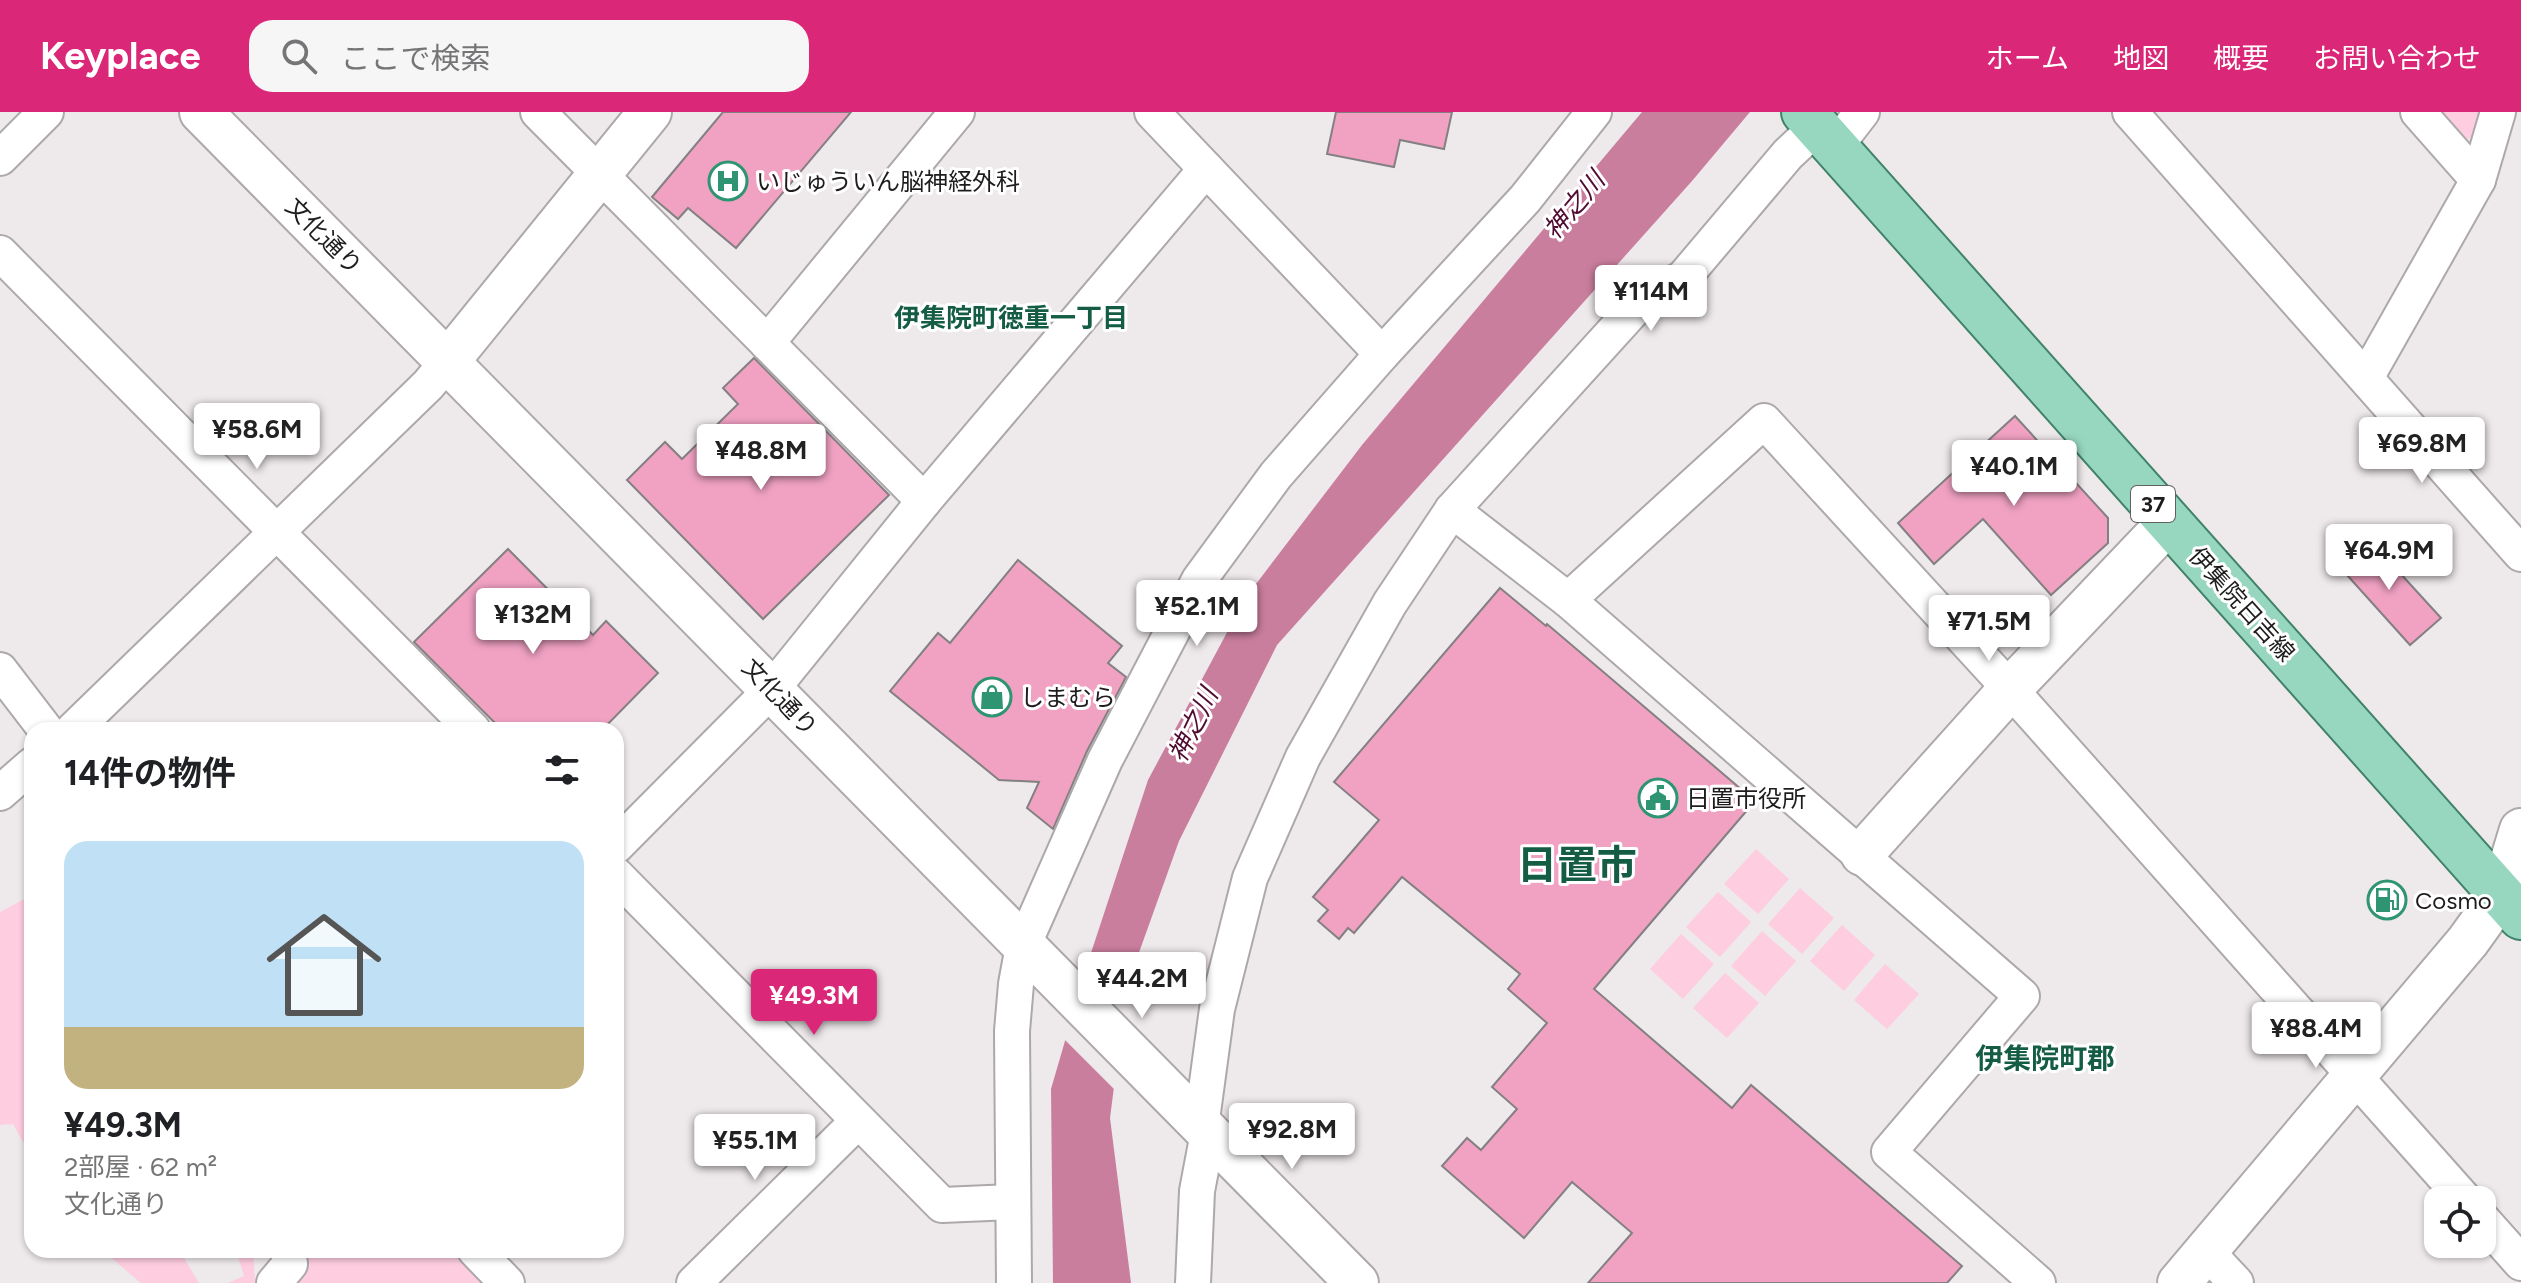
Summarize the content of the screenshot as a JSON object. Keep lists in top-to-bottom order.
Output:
{
  "streets": {
    "main road": ["37", "伊集院日吉線"],
    "street": ["文化通り"]
  },
  "districts": ["伊集院町徳重一丁目", "日置市", "伊集院町郡"],
  "water": ["神之川"],
  "places": {
    "hospital": ["いじゅういん脳神経外科"],
    "shop": ["しまむら"],
    "public building": ["日置市役所"],
    "fuel station": ["Cosmo"]
  },
  "page": {
    "header": "Keyplace",
    "search": "ここで検索",
    "nav": [
      "ホーム",
      "地図",
      "概要",
      "お問い合わせ"
    ],
    "price": [
      "¥114M",
      "¥58.6M",
      "¥69.8M",
      "¥48.8M",
      "¥40.1M",
      "¥64.9M",
      "¥52.1M",
      "¥132M",
      "¥71.5M",
      "¥44.2M",
      "¥49.3M",
      "¥88.4M",
      "¥92.8M",
      "¥55.1M"
    ],
    "heading": "14件の物件",
    "list": [
      {
        "name": "¥49.3M",
        "note": "2部屋 · 62 m² · 文化通り"
      }
    ]
  }
}
